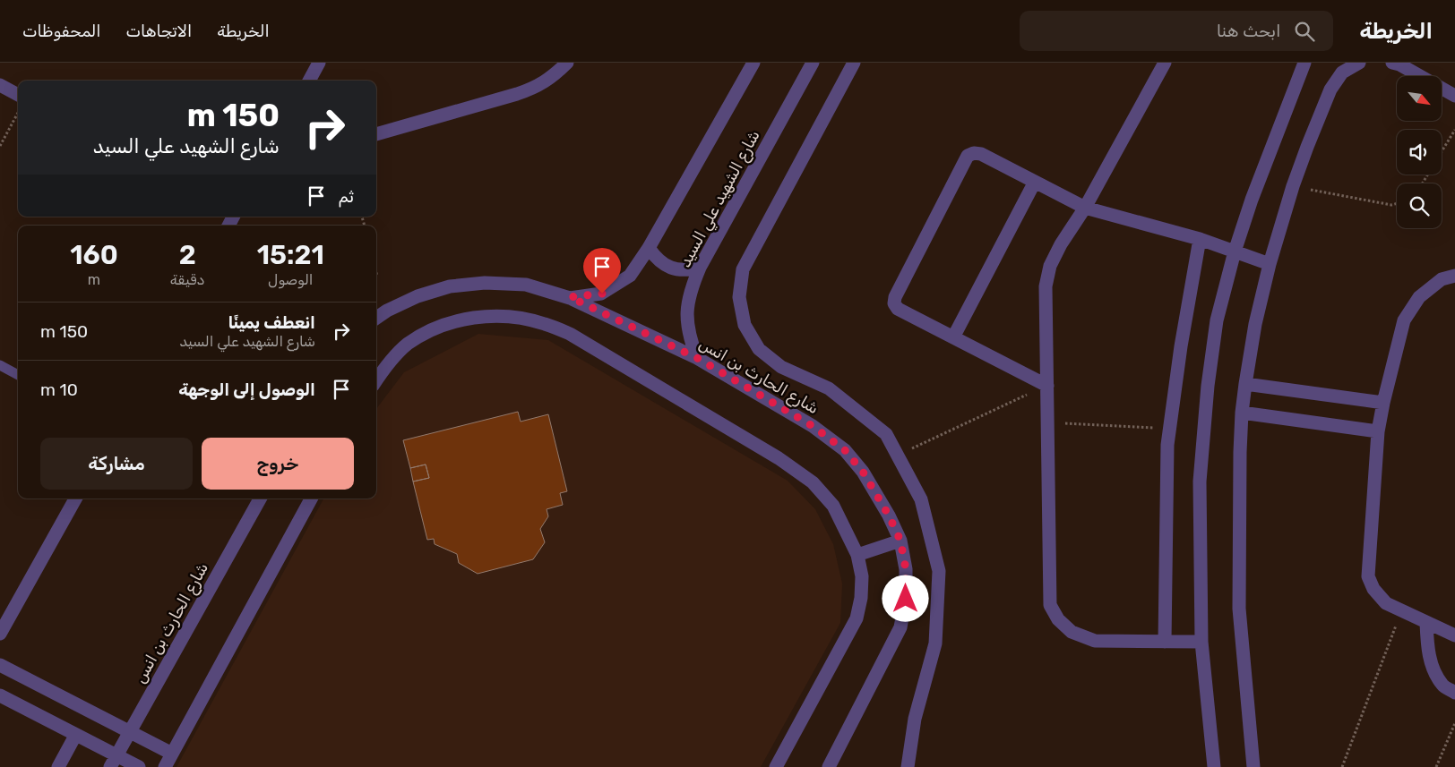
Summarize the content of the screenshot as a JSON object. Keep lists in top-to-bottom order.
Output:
{
  "streets": {
    "street": ["شارع الشهيد علي السيد", "شارع الحارث بن انس"]
  },
  "crossings": [
    ["شارع الشهيد علي السيد", "شارع الحارث بن انس"]
  ],
  "north": "bottom right",
  "page": {
    "header": "الخريطة",
    "search": "ابحث هنا",
    "nav": ["الخريطة", "الاتجاهات", "المحفوظات"],
    "turn": ["150 m", "شارع الشهيد علي السيد"],
    "then": "ثم",
    "eta": [
      "15:21",
      "الوصول",
      "2",
      "دقيقة",
      "160",
      "m"
    ],
    "list": [
      {
        "name": "انعطف يمينًا",
        "note": "شارع الشهيد علي السيد",
        "value": "150 m"
      },
      {
        "name": "الوصول إلى الوجهة",
        "value": "10 m"
      }
    ],
    "buttons": ["خروج", "مشاركة"]
  }
}
